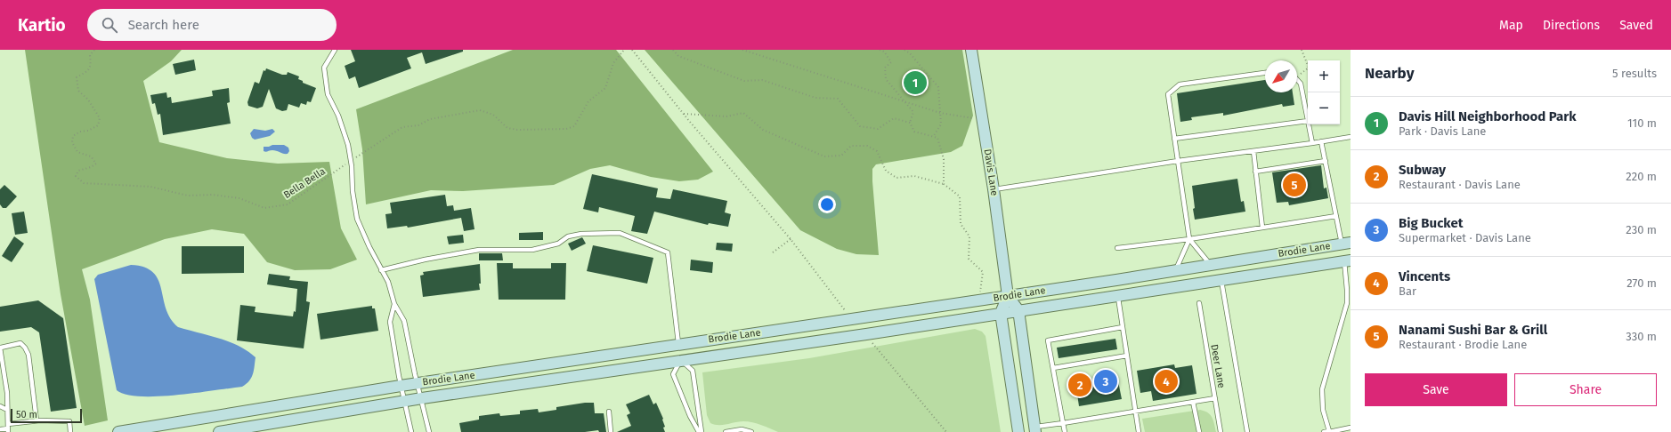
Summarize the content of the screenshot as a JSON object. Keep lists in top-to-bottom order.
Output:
{
  "streets": {
    "main road": ["Davis Lane", "Brodie Lane"],
    "lane": ["Deer Lane"],
    "path": ["Bella Bella"]
  },
  "crossings": [
    ["Davis Lane", "Brodie Lane"]
  ],
  "scale_bar": "50 m",
  "north": "bottom left",
  "page": {
    "header": "Kartio",
    "search": "Search here",
    "nav": ["Map", "Directions", "Saved"],
    "heading": ["Nearby", "5 results"],
    "map_buttons": ["+", "−"],
    "pins": [
      "1",
      "5",
      "3",
      "4",
      "2"
    ],
    "list": [
      {
        "mark": "1",
        "name": "Davis Hill Neighborhood Park",
        "note": "Park · Davis Lane",
        "value": "110 m"
      },
      {
        "mark": "2",
        "name": "Subway",
        "note": "Restaurant · Davis Lane",
        "value": "220 m"
      },
      {
        "mark": "3",
        "name": "Big Bucket",
        "note": "Supermarket · Davis Lane",
        "value": "230 m"
      },
      {
        "mark": "4",
        "name": "Vincents",
        "note": "Bar",
        "value": "270 m"
      },
      {
        "mark": "5",
        "name": "Nanami Sushi Bar & Grill",
        "note": "Restaurant · Brodie Lane",
        "value": "330 m"
      }
    ],
    "buttons": ["Save", "Share"],
    "scale": "50 m"
  }
}
